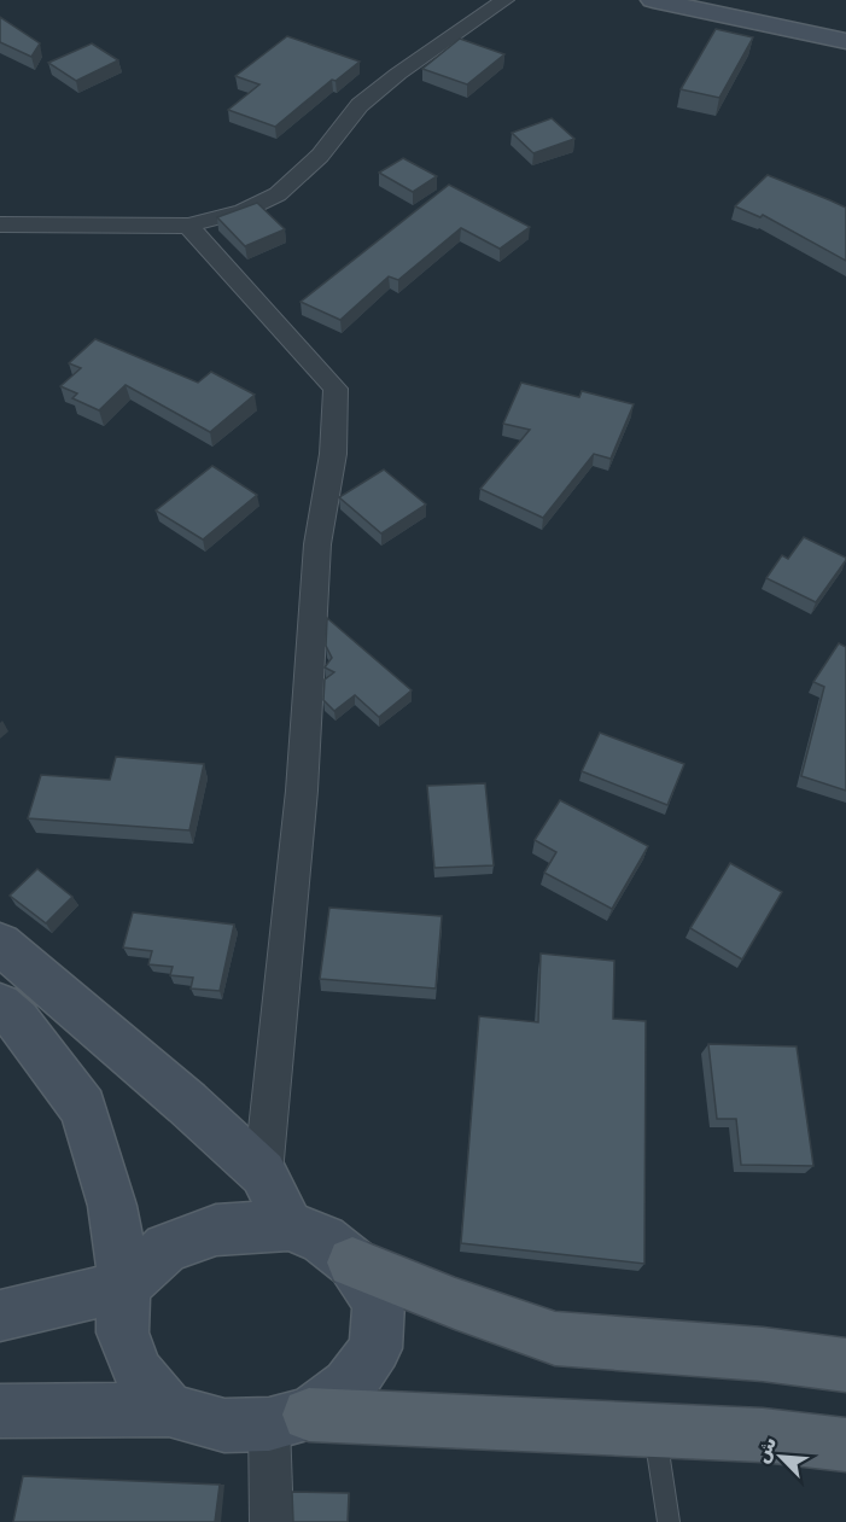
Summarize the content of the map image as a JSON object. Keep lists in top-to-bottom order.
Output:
{
  "north": "top left"
}
